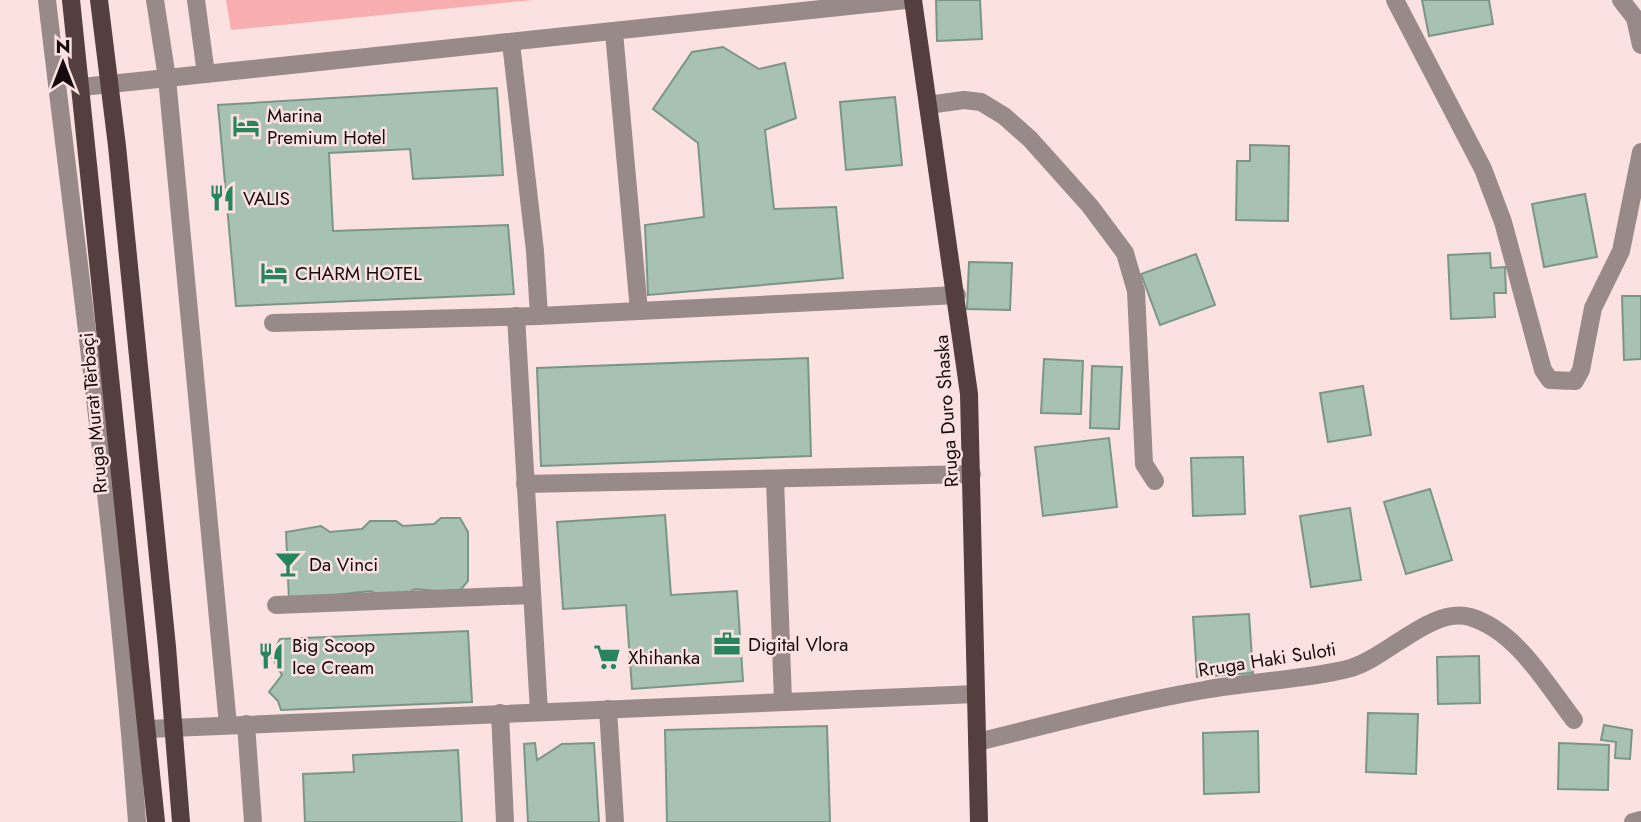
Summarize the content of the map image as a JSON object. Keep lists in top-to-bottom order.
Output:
{
  "streets": {
    "main road": ["Rruga Duro Shaska", "Rruga Murat Tërbaçi"],
    "street": ["Rruga Haki Suloti"]
  },
  "crossings": [
    ["Rruga Duro Shaska", "Rruga Haki Suloti"]
  ],
  "places": {
    "hotel": ["Marina Premium Hotel", "CHARM HOTEL"],
    "restaurant": ["VALIS", "Big Scoop Ice Cream"],
    "bar": ["Da Vinci"],
    "office": ["Digital Vlora"],
    "supermarket": ["Xhihanka"]
  },
  "north": "top"
}
